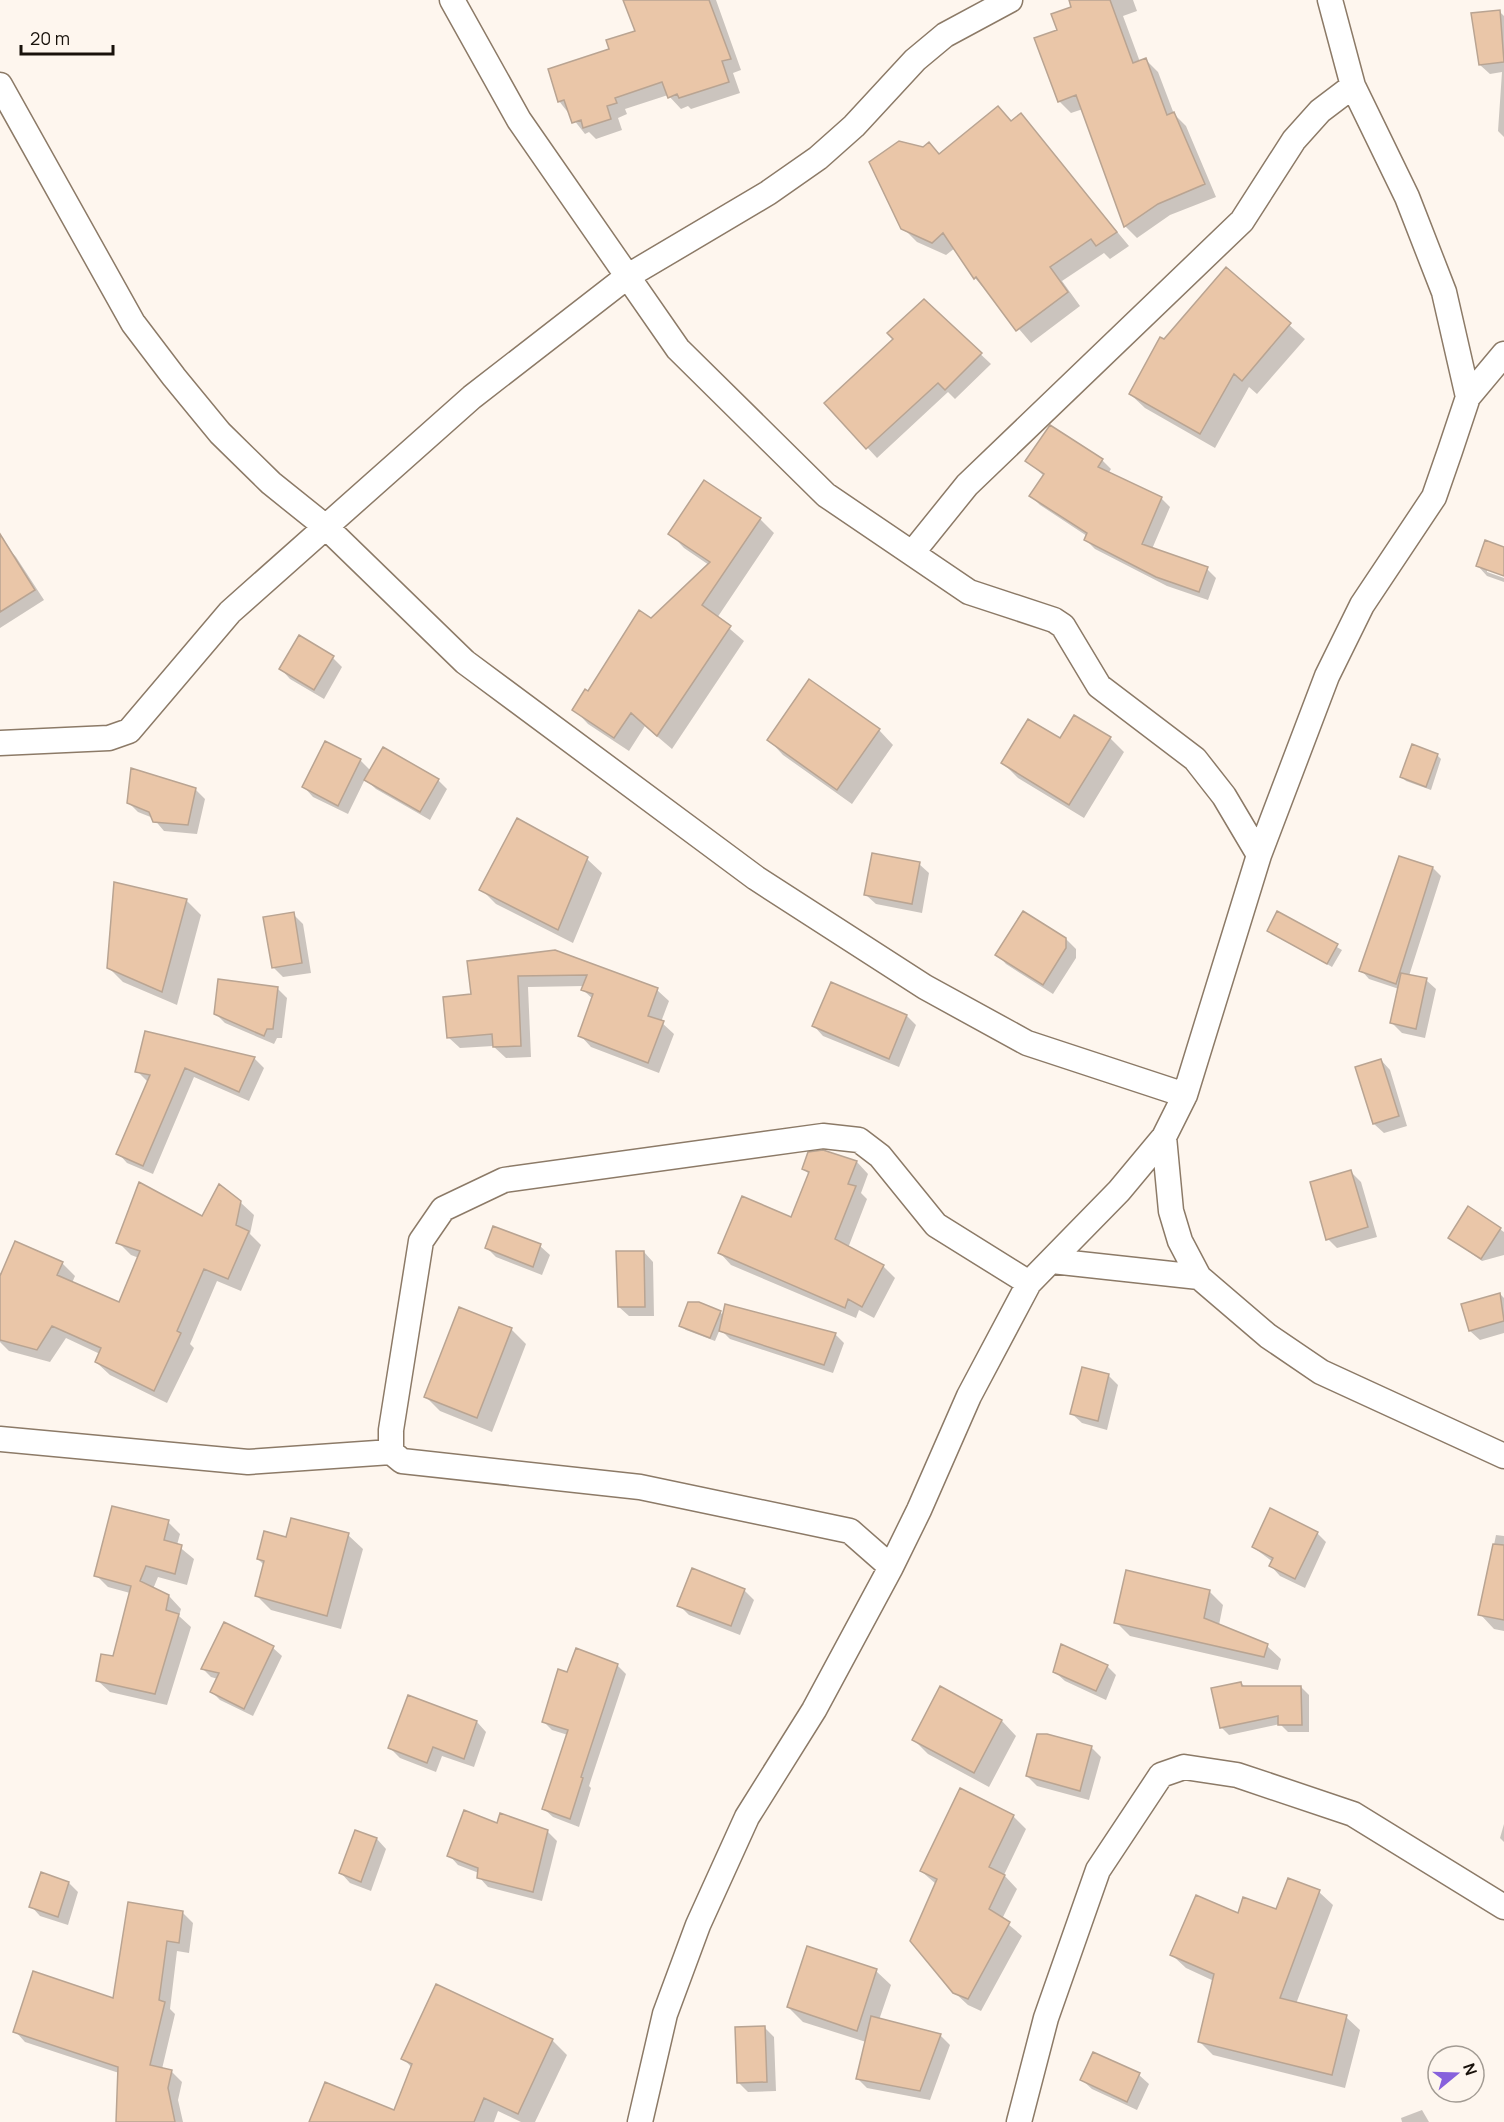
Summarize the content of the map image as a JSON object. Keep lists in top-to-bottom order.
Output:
{
  "scale_bar": "20 m",
  "north": "right"
}
